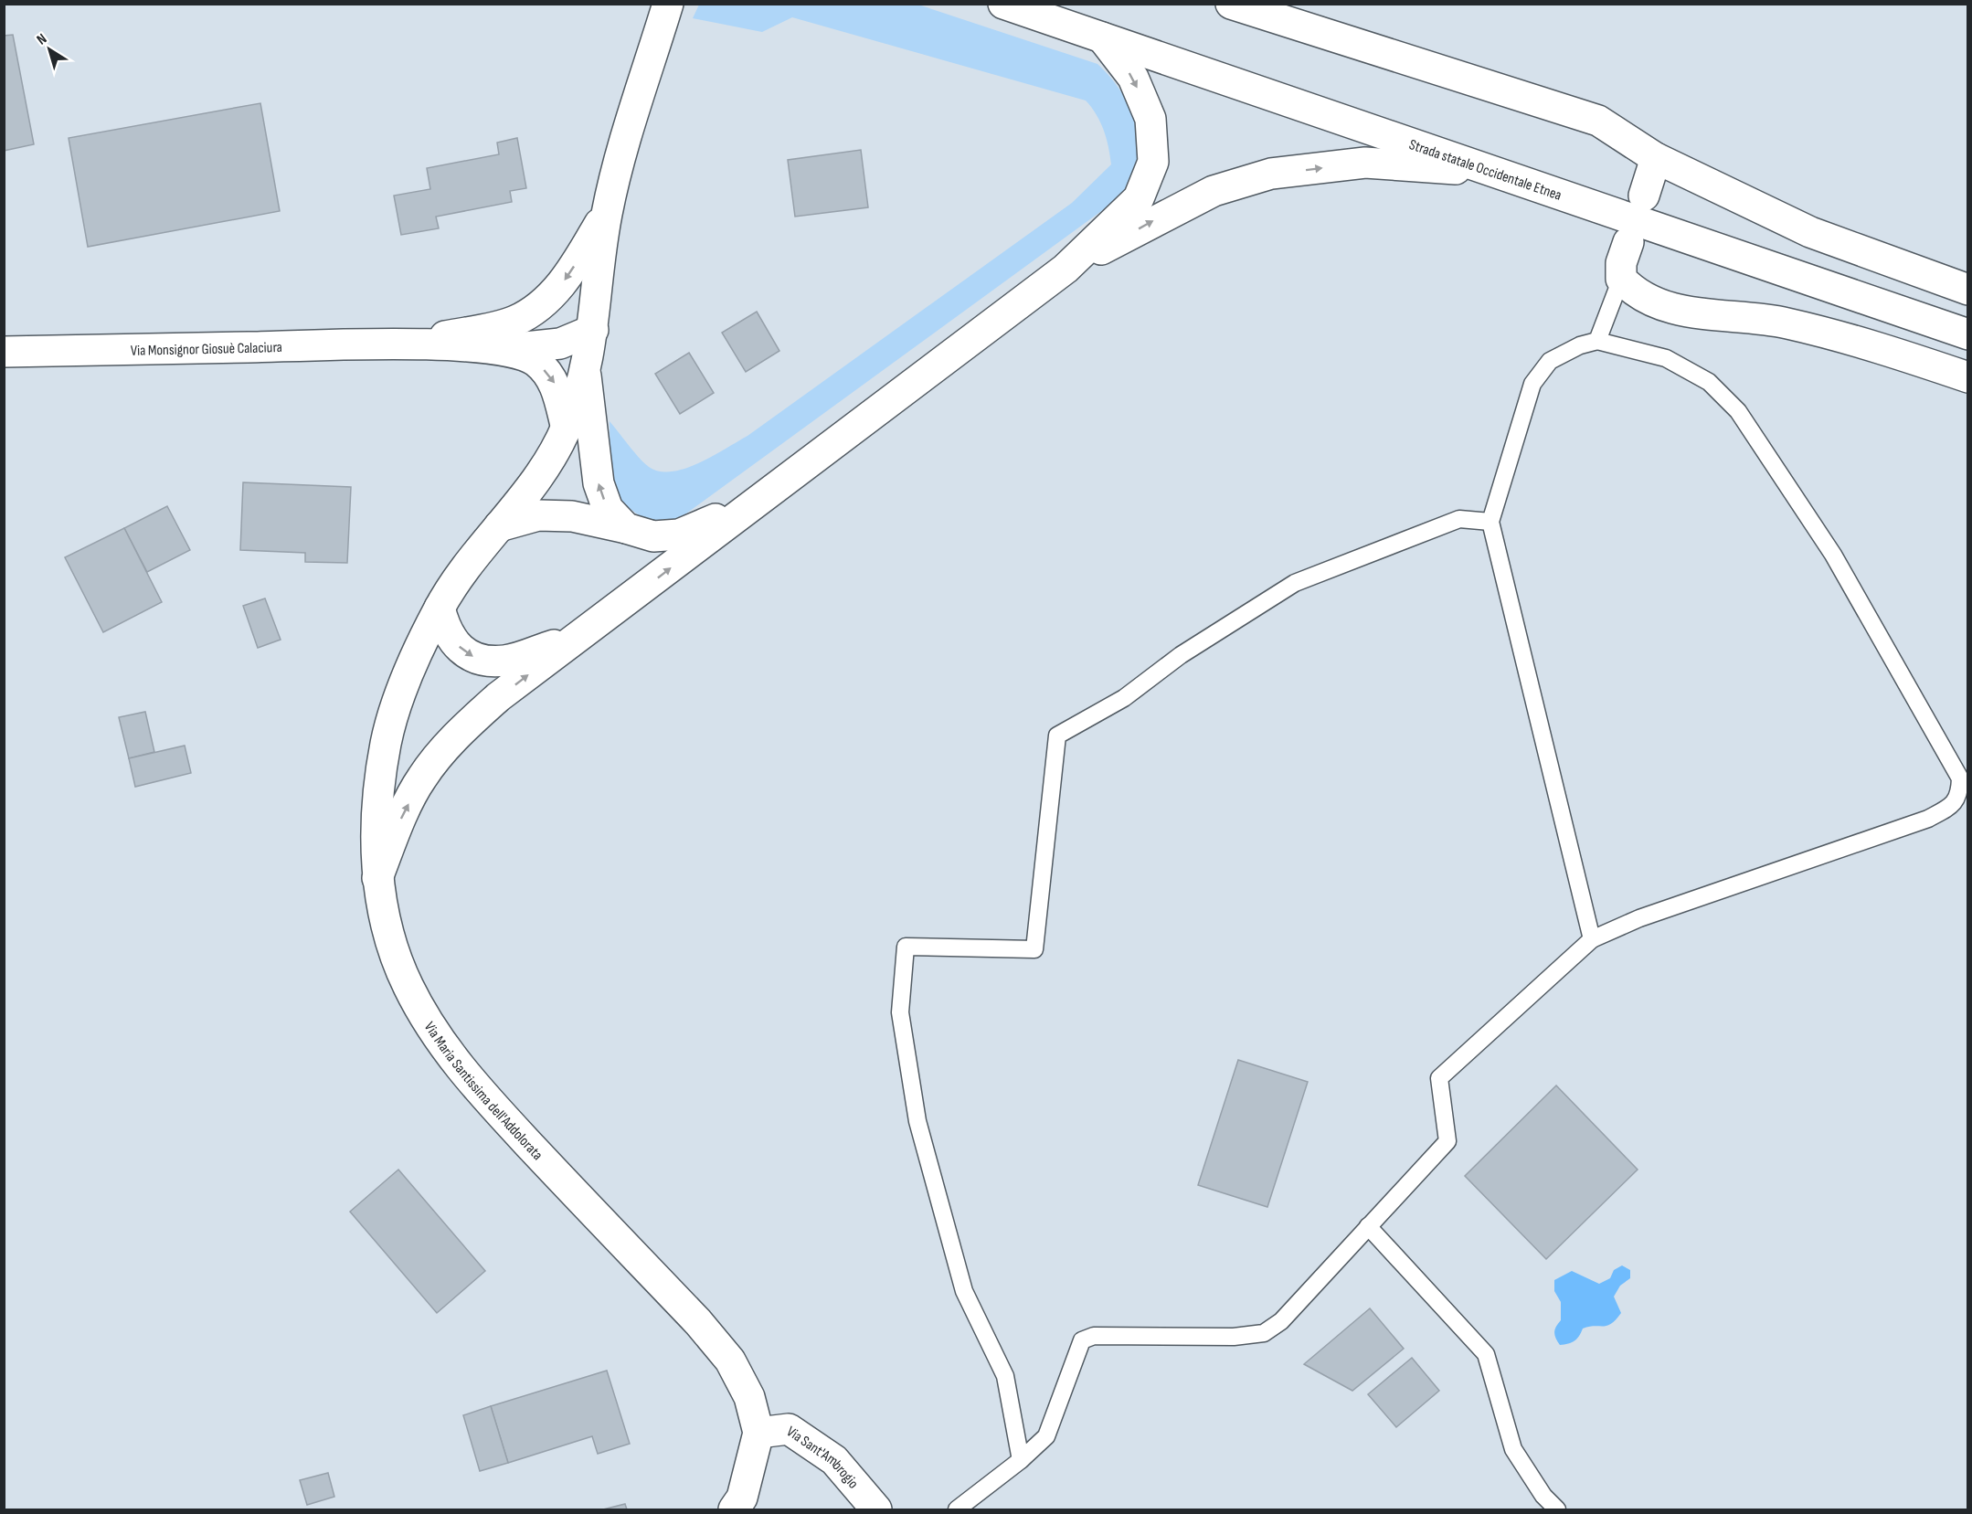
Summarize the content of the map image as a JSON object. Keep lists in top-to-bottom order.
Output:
{
  "streets": {
    "street": [
      "Strada statale Occidentale Etnea",
      "Via Monsignor Giosuè Calaciura",
      "Via Maria Santissima dell'Addolorata",
      "Via Sant'Ambrogio"
    ]
  },
  "crossings": [
    ["Via Maria Santissima dell'Addolorata", "Via Sant'Ambrogio"]
  ],
  "north": "top left"
}
